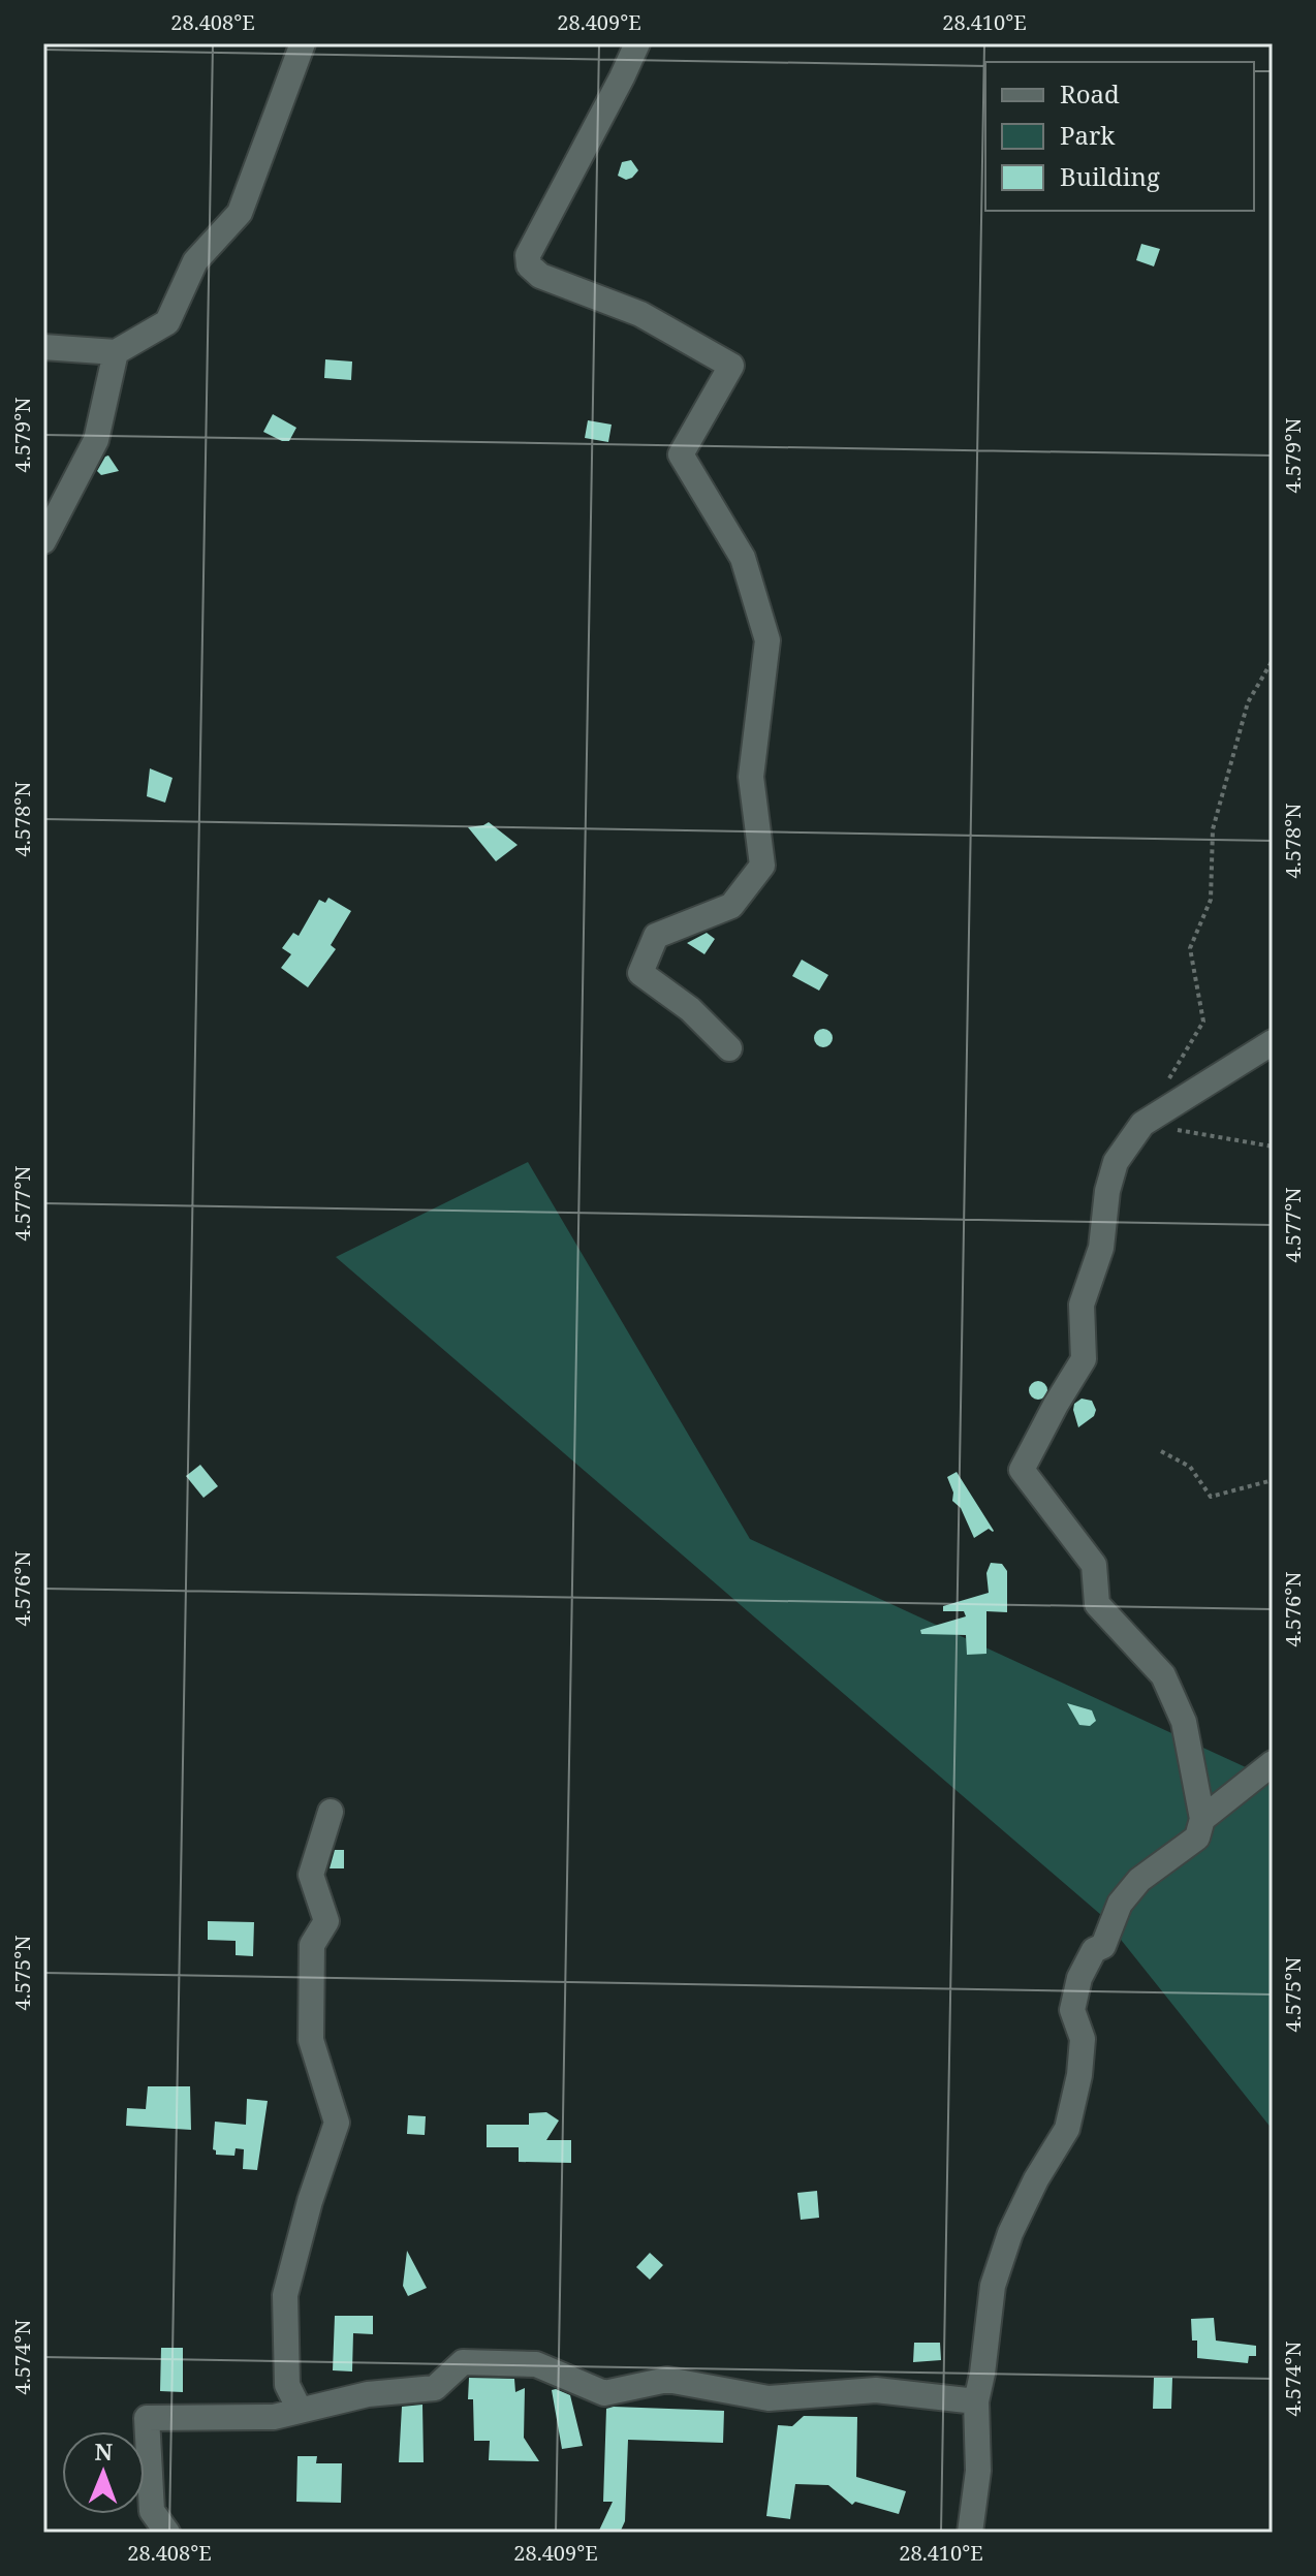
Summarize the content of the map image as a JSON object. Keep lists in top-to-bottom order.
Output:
{
  "legend": ["Road", "Park", "Building"],
  "north": "top",
  "coordinates": [
    "28.408°E",
    "28.409°E",
    "28.410°E",
    "4.579°N",
    "4.578°N",
    "4.577°N",
    "4.576°N",
    "4.575°N",
    "4.574°N"
  ]
}
